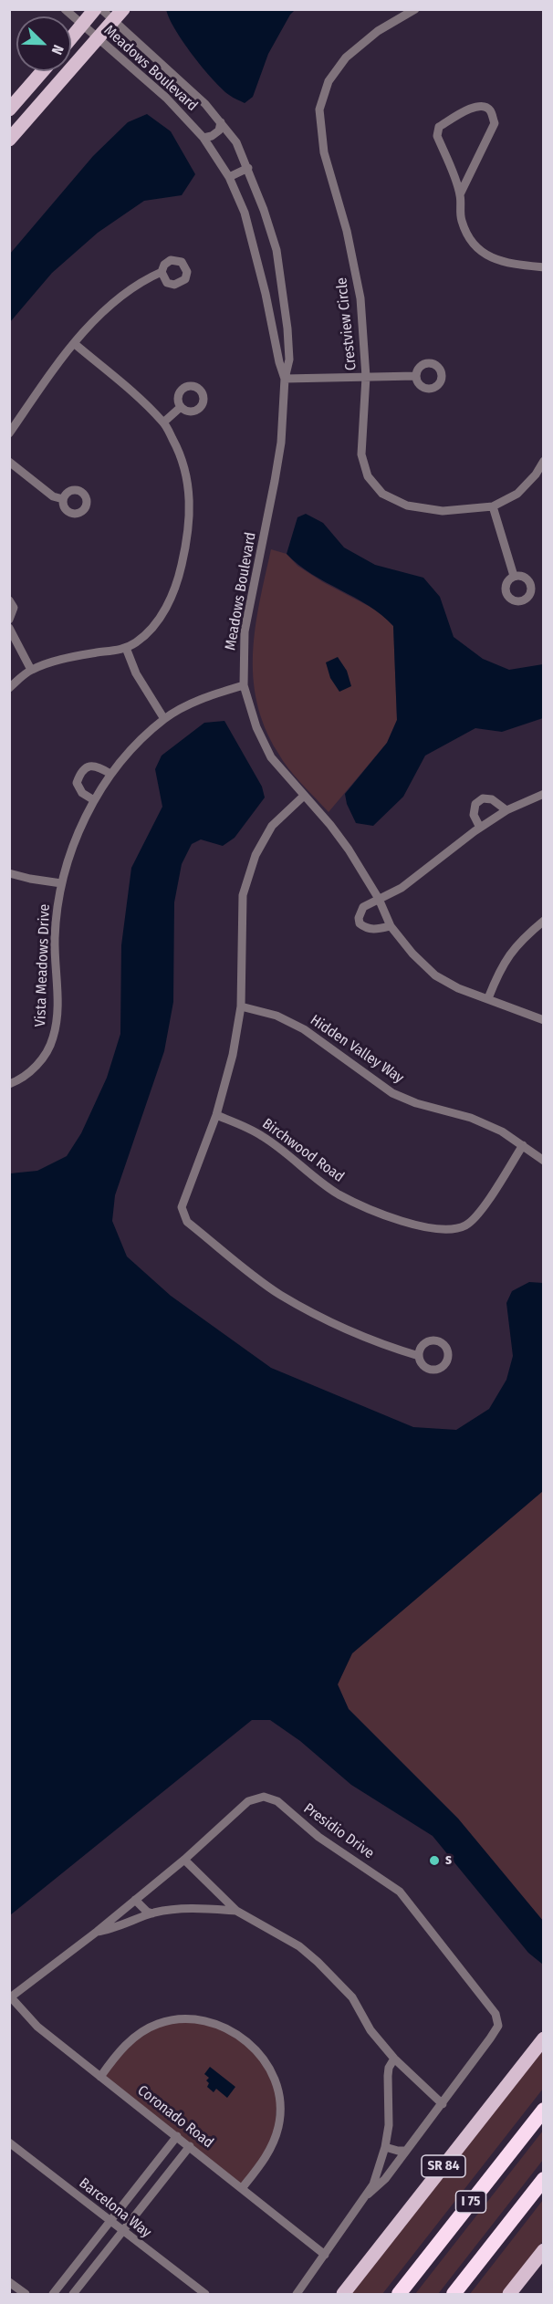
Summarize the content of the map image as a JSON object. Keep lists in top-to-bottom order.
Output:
{
  "streets": {
    "highway": ["I 75"],
    "main road": ["SR 84"],
    "street": [
      "Meadows Boulevard",
      "Crestview Circle",
      "Vista Meadows Drive",
      "Hidden Valley Way",
      "Birchwood Road",
      "Presidio Drive",
      "Coronado Road",
      "Barcelona Way"
    ]
  },
  "crossings": [
    ["Meadows Boulevard", "Vista Meadows Drive"],
    ["Hidden Valley Way", "Birchwood Road"],
    ["Presidio Drive", "Coronado Road"]
  ],
  "places": ["s"],
  "north": "bottom right"
}
